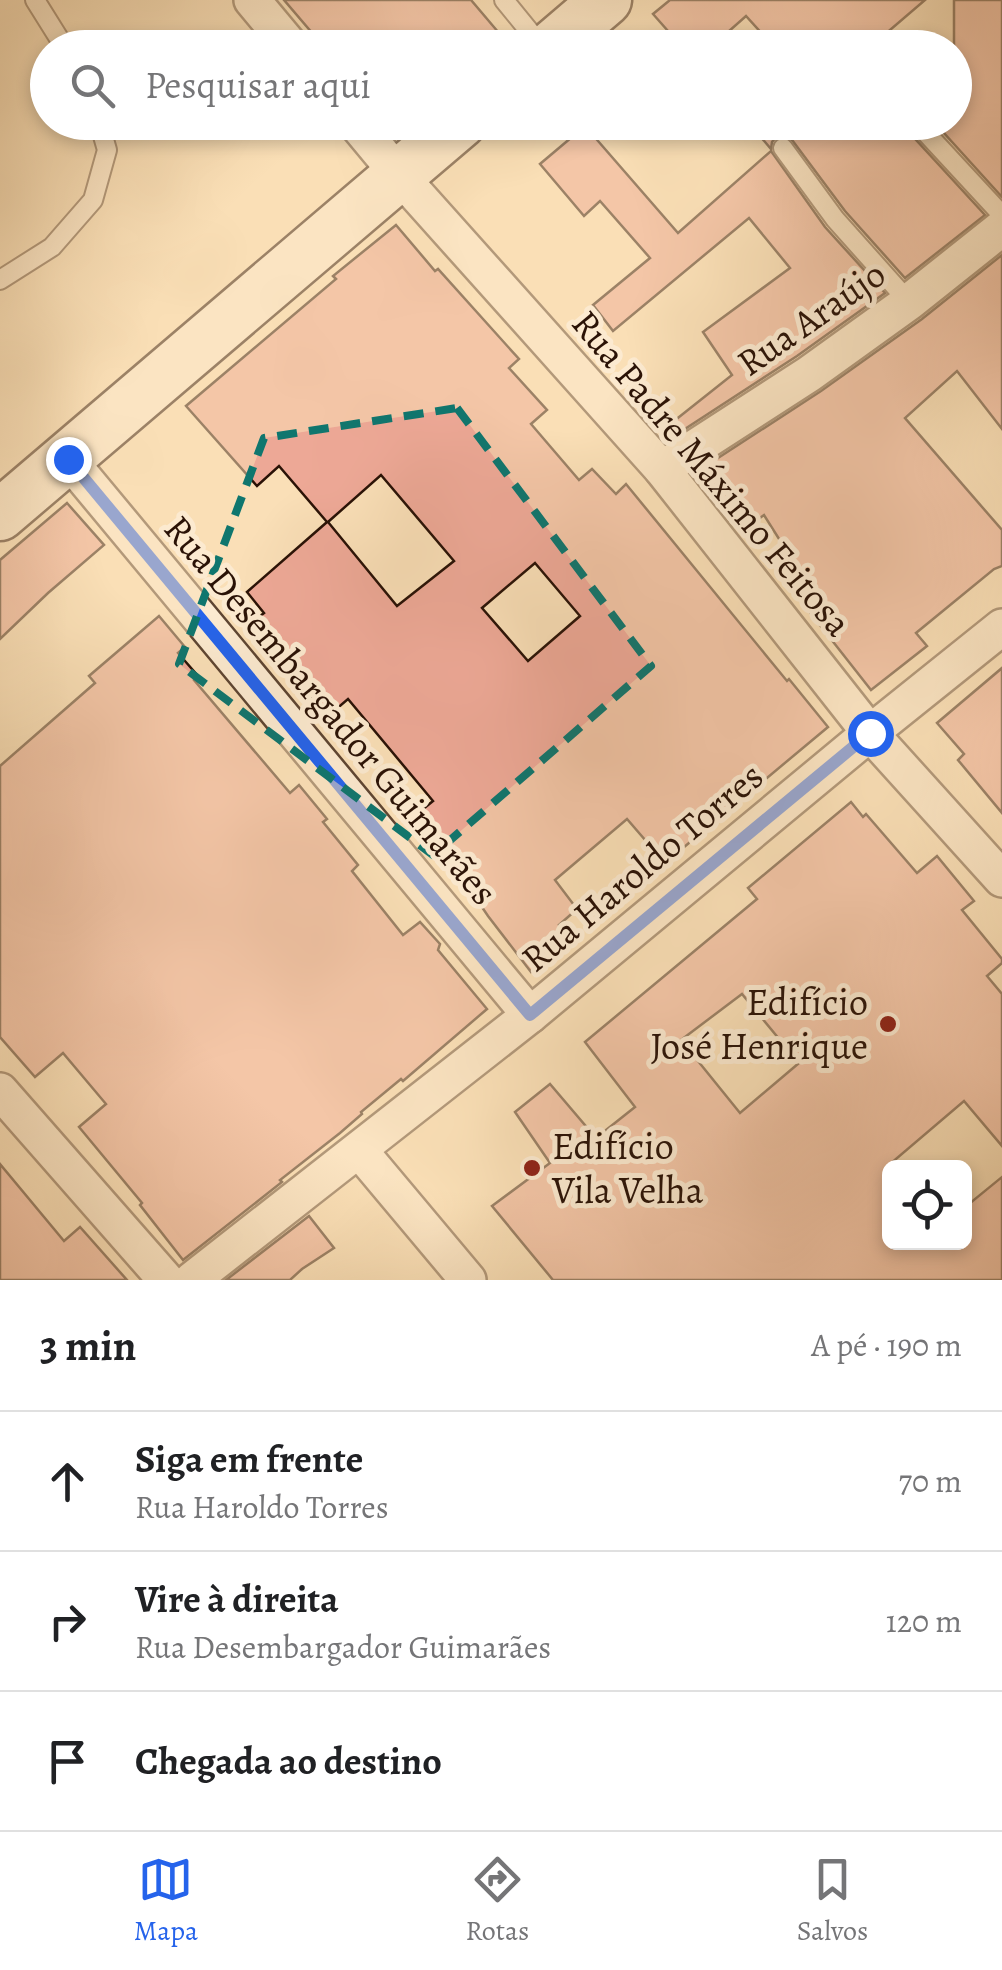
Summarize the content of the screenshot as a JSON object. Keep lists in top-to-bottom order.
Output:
{
  "streets": {
    "street": [
      "Rua Araújo",
      "Rua Padre Máximo Feitosa",
      "Rua Desembargador Guimarães",
      "Rua Haroldo Torres"
    ]
  },
  "crossings": [
    ["Rua Araújo", "Rua Padre Máximo Feitosa"],
    ["Rua Padre Máximo Feitosa", "Rua Haroldo Torres"],
    ["Rua Desembargador Guimarães", "Rua Haroldo Torres"]
  ],
  "places": ["Edifício José Henrique", "Edifício Vila Velha"],
  "page": {
    "search": "Pesquisar aqui",
    "heading": ["3 min", "A pé · 190 m"],
    "list": [
      ["Siga em frente", "Rua Haroldo Torres", "70 m"],
      ["Vire à direita", "Rua Desembargador Guimarães", "120 m"],
      "Chegada ao destino"
    ],
    "nav": ["Mapa", "Rotas", "Salvos"]
  }
}
